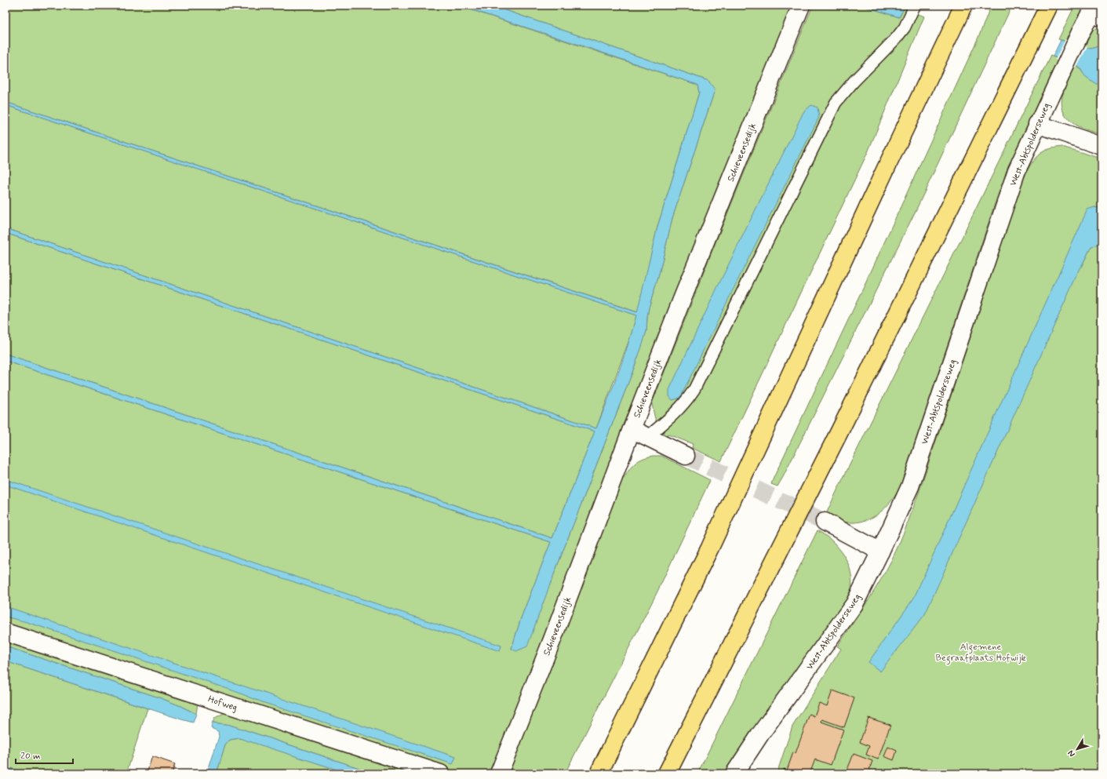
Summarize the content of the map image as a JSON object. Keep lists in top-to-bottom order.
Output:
{
  "streets": {
    "street": ["West-Abtspolderseweg", "Schieveensedijk", "Hofweg"]
  },
  "parks": ["Algemene Begraafplaats Hofwijk"],
  "scale_bar": "20 m",
  "north": "bottom left"
}
